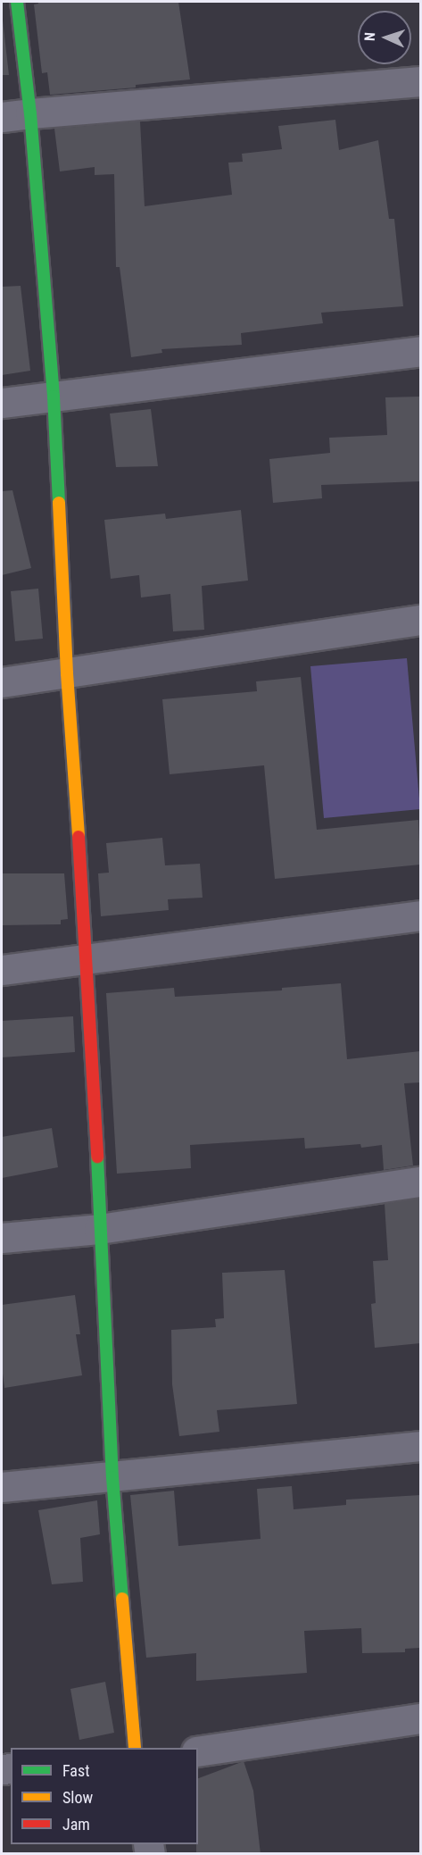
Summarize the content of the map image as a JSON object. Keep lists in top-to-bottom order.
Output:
{
  "legend": ["Fast", "Slow", "Jam"],
  "north": "left"
}
